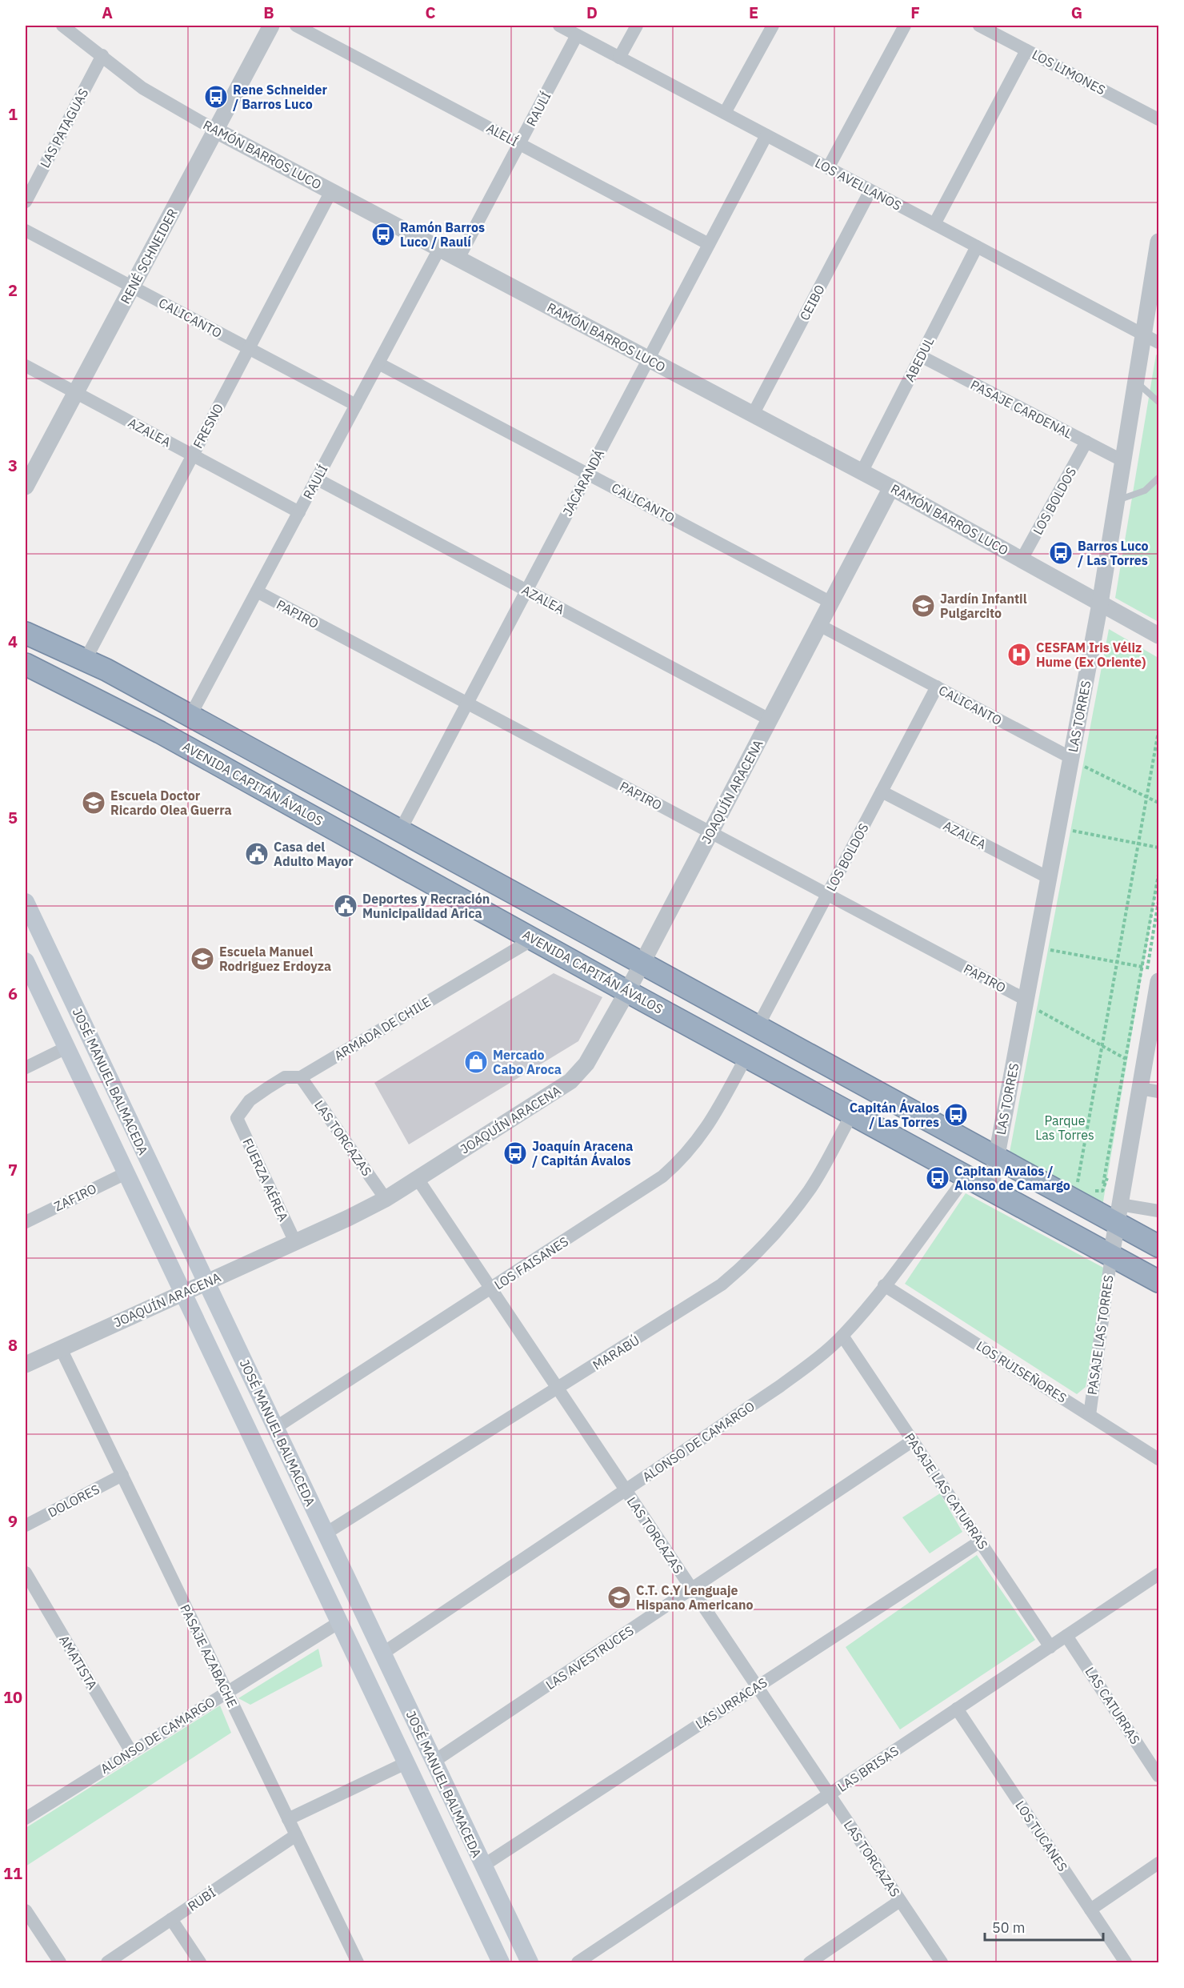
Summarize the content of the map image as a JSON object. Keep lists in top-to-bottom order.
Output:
{
  "streets": {
    "highway": ["AVENIDA CAPITÁN ÁVALOS"],
    "main road": ["JOSÉ MANUEL BALMACEDA"],
    "street": [
      "LOS LIMONES",
      "RAULÍ",
      "LAS PATAGUAS",
      "ALELÍ",
      "RAMÓN BARROS LUCO",
      "LOS AVELLANOS",
      "RENÉ SCHNEIDER",
      "CEIBO",
      "CALICANTO",
      "ABEDUL",
      "PASAJE CARDENAL",
      "FRESNO",
      "AZALEA",
      "JACARANDÁ",
      "LOS BOLDOS",
      "PAPIRO",
      "LAS TORRES",
      "JOAQUÍN ARACENA",
      "ARMADA DE CHILE",
      "LAS TORCAZAS",
      "FUERZA AÉREA",
      "ZAFIRO",
      "LOS FAISANES",
      "PASAJE LAS TORRES",
      "MARABÚ",
      "LOS RUISEÑORES",
      "ALONSO DE CAMARGO",
      "PASAJE LAS CATURRAS",
      "DOLORES",
      "PASAJE AZABACHE",
      "LAS AVESTRUCES",
      "AMATISTA",
      "LAS URRACAS",
      "LAS CATURRAS",
      "LAS BRISAS",
      "LOS TUCANES",
      "RUBÍ"
    ]
  },
  "crossings": [
    ["RAULÍ", "ALELÍ"],
    ["RAULÍ", "RAMÓN BARROS LUCO"],
    ["RAULÍ", "LOS AVELLANOS"],
    ["RAULÍ", "CALICANTO"],
    ["RAULÍ", "AZALEA"],
    ["RAULÍ", "PAPIRO"],
    ["LAS PATAGUAS", "RAMÓN BARROS LUCO"],
    ["ALELÍ", "JACARANDÁ"],
    ["RAMÓN BARROS LUCO", "RENÉ SCHNEIDER"],
    ["RAMÓN BARROS LUCO", "CEIBO"],
    ["RAMÓN BARROS LUCO", "ABEDUL"],
    ["RAMÓN BARROS LUCO", "FRESNO"],
    ["RAMÓN BARROS LUCO", "JACARANDÁ"],
    ["RAMÓN BARROS LUCO", "LOS BOLDOS"],
    ["RAMÓN BARROS LUCO", "LAS TORRES"],
    ["RAMÓN BARROS LUCO", "JOAQUÍN ARACENA"],
    ["LOS AVELLANOS", "CEIBO"],
    ["LOS AVELLANOS", "ABEDUL"],
    ["LOS AVELLANOS", "JACARANDÁ"],
    ["LOS AVELLANOS", "LAS TORRES"],
    ["RENÉ SCHNEIDER", "CALICANTO"],
    ["RENÉ SCHNEIDER", "AZALEA"],
    ["CALICANTO", "FRESNO"],
    ["CALICANTO", "JACARANDÁ"],
    ["CALICANTO", "LOS BOLDOS"],
    ["CALICANTO", "LAS TORRES"],
    ["CALICANTO", "JOAQUÍN ARACENA"],
    ["ABEDUL", "PASAJE CARDENAL"],
    ["PASAJE CARDENAL", "LOS BOLDOS"],
    ["PASAJE CARDENAL", "LAS TORRES"],
    ["FRESNO", "AZALEA"],
    ["AZALEA", "JACARANDÁ"],
    ["AZALEA", "LOS BOLDOS"],
    ["AZALEA", "LAS TORRES"],
    ["AZALEA", "JOAQUÍN ARACENA"],
    ["JACARANDÁ", "PAPIRO"],
    ["LOS BOLDOS", "PAPIRO"],
    ["PAPIRO", "LAS TORRES"],
    ["PAPIRO", "JOAQUÍN ARACENA"],
    ["LAS TORRES", "AVENIDA CAPITÁN ÁVALOS"],
    ["AVENIDA CAPITÁN ÁVALOS", "JOAQUÍN ARACENA"],
    ["AVENIDA CAPITÁN ÁVALOS", "ARMADA DE CHILE"],
    ["AVENIDA CAPITÁN ÁVALOS", "LOS FAISANES"],
    ["AVENIDA CAPITÁN ÁVALOS", "PASAJE LAS TORRES"],
    ["AVENIDA CAPITÁN ÁVALOS", "MARABÚ"],
    ["AVENIDA CAPITÁN ÁVALOS", "ALONSO DE CAMARGO"],
    ["JOAQUÍN ARACENA", "JOSÉ MANUEL BALMACEDA"],
    ["JOAQUÍN ARACENA", "LAS TORCAZAS"],
    ["JOAQUÍN ARACENA", "FUERZA AÉREA"],
    ["JOAQUÍN ARACENA", "PASAJE AZABACHE"],
    ["ARMADA DE CHILE", "LAS TORCAZAS"],
    ["ARMADA DE CHILE", "FUERZA AÉREA"],
    ["JOSÉ MANUEL BALMACEDA", "ZAFIRO"],
    ["JOSÉ MANUEL BALMACEDA", "LOS FAISANES"],
    ["JOSÉ MANUEL BALMACEDA", "MARABÚ"],
    ["JOSÉ MANUEL BALMACEDA", "ALONSO DE CAMARGO"],
    ["JOSÉ MANUEL BALMACEDA", "LAS AVESTRUCES"],
    ["JOSÉ MANUEL BALMACEDA", "LAS URRACAS"],
    ["LAS TORCAZAS", "LOS FAISANES"],
    ["LAS TORCAZAS", "MARABÚ"],
    ["LAS TORCAZAS", "ALONSO DE CAMARGO"],
    ["LAS TORCAZAS", "LAS AVESTRUCES"],
    ["LAS TORCAZAS", "LAS URRACAS"],
    ["LAS TORCAZAS", "LAS BRISAS"],
    ["PASAJE LAS TORRES", "LOS RUISEÑORES"],
    ["LOS RUISEÑORES", "ALONSO DE CAMARGO"],
    ["ALONSO DE CAMARGO", "PASAJE LAS CATURRAS"],
    ["ALONSO DE CAMARGO", "PASAJE AZABACHE"],
    ["ALONSO DE CAMARGO", "AMATISTA"],
    ["PASAJE LAS CATURRAS", "LAS AVESTRUCES"],
    ["PASAJE LAS CATURRAS", "LAS URRACAS"],
    ["PASAJE LAS CATURRAS", "LAS BRISAS"],
    ["DOLORES", "PASAJE AZABACHE"],
    ["PASAJE AZABACHE", "RUBÍ"],
    ["LAS CATURRAS", "LAS BRISAS"],
    ["LAS BRISAS", "LOS TUCANES"]
  ],
  "parks": ["Parque Las Torres"],
  "places": {
    "bus stop": [
      "Rene Schneider / Barros Luco",
      "Ramón Barros Luco / Raulí",
      "Barros Luco / Las Torres",
      "Capitán Ávalos / Las Torres",
      "Joaquín Aracena / Capitán Ávalos",
      "Capitan Avalos / Alonso de Camargo"
    ],
    "school or university": [
      "Jardín Infantil Pulgarcito",
      "Escuela Doctor Ricardo Olea Guerra",
      "Escuela Manuel Rodriguez Erdoyza",
      "C.T. C.Y Lenguaje Hispano Americano"
    ],
    "hospital": ["CESFAM Iris Véliz Hume (Ex Oriente)"],
    "public building": ["Casa del Adulto Mayor", "Deportes y Recración Municipalidad Arica"],
    "shop": ["Mercado Cabo Aroca"]
  },
  "scale_bar": "50 m",
  "grid": {
    "columns": [
      "A",
      "B",
      "C",
      "D",
      "E",
      "F",
      "G"
    ],
    "rows": [
      "1",
      "2",
      "3",
      "4",
      "5",
      "6",
      "7",
      "8",
      "9",
      "10",
      "11"
    ]
  }
}
